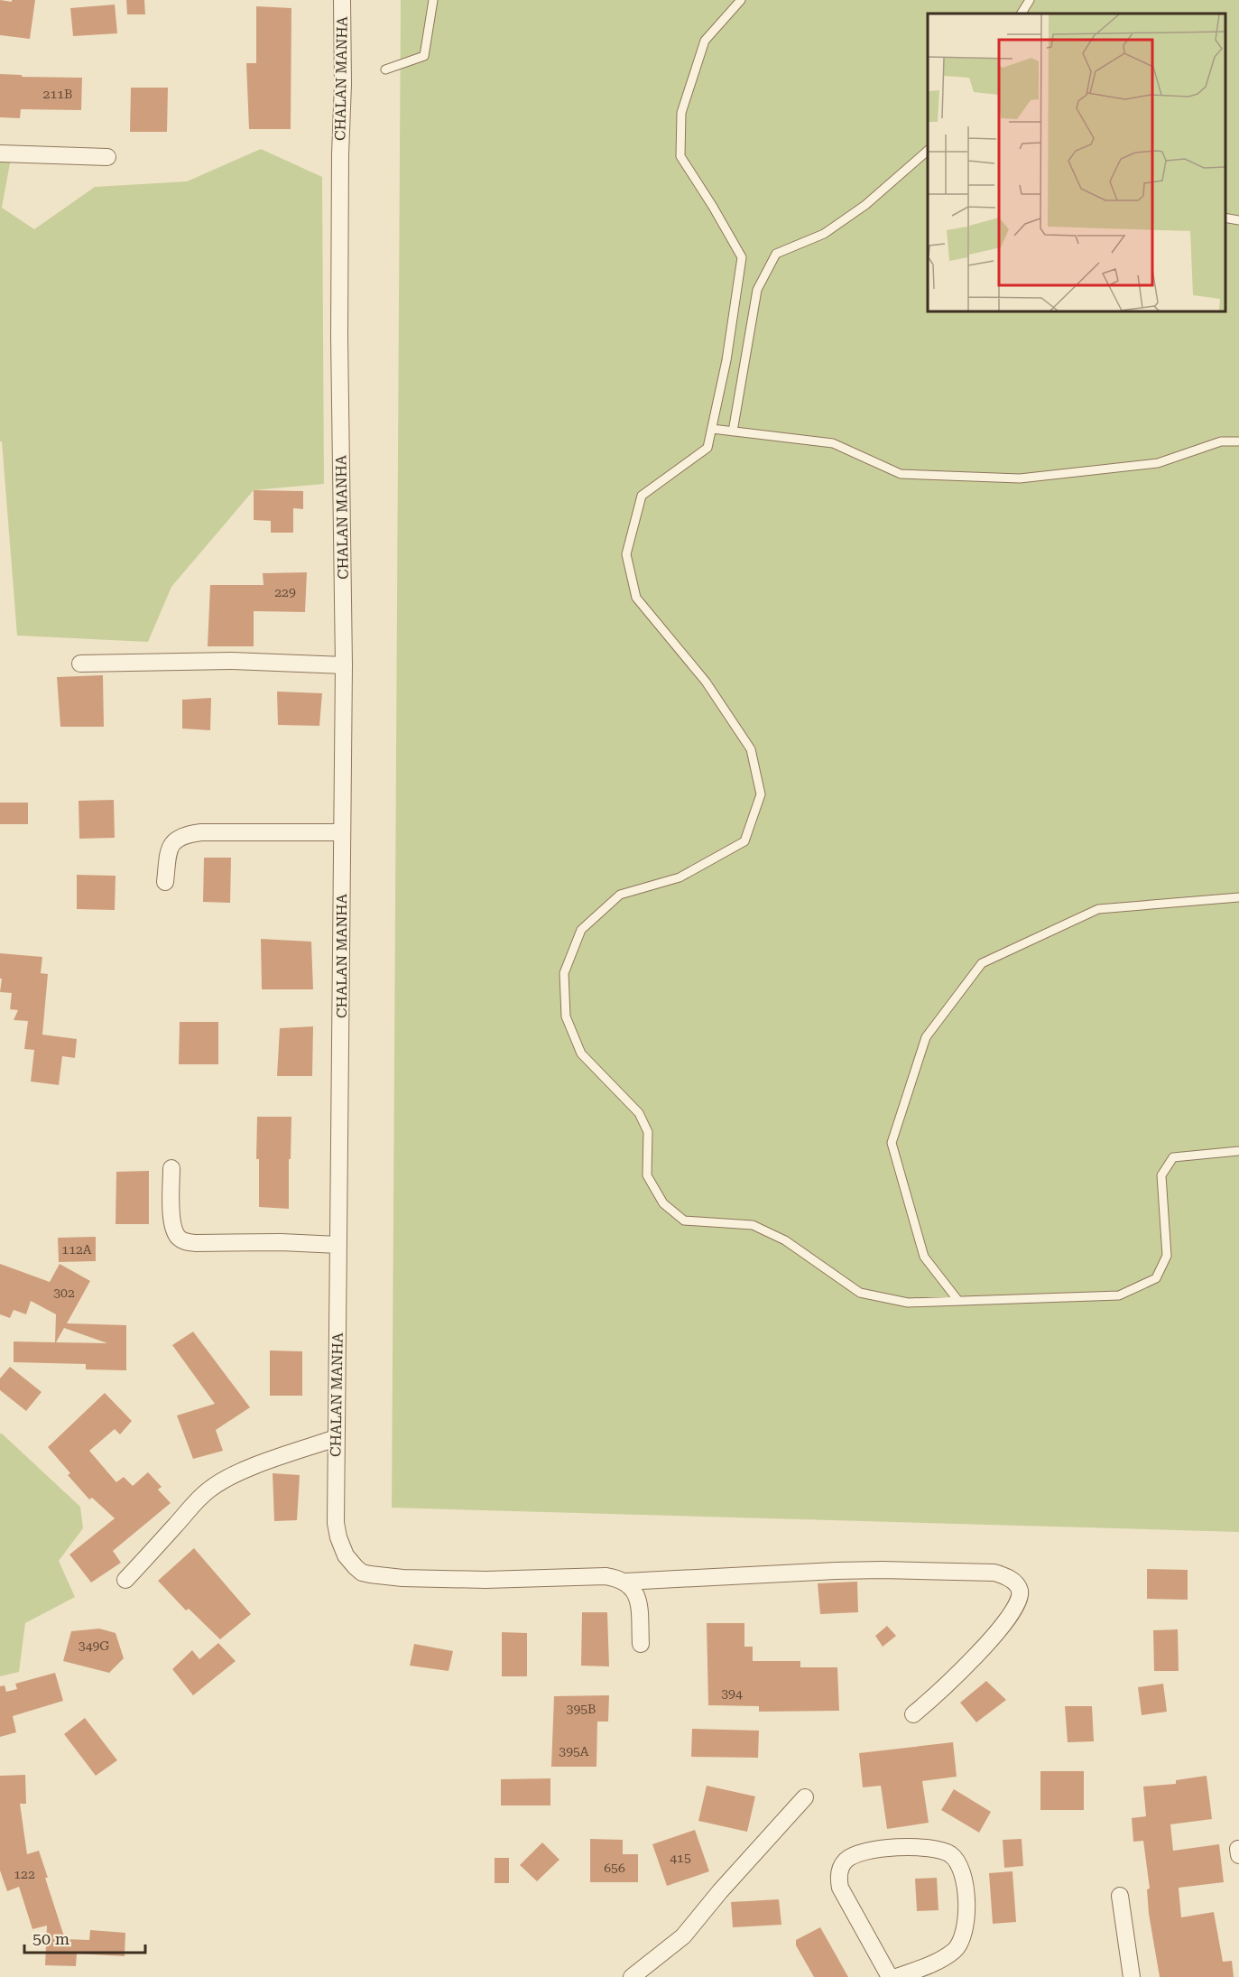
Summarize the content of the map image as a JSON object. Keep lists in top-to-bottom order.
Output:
{
  "streets": {
    "street": ["CHALAN MANHA"]
  },
  "house_numbers": [
    "211B",
    "229",
    "112A",
    "302",
    "349G",
    "394",
    "395B",
    "395A",
    "415",
    "656",
    "122"
  ],
  "scale_bar": "50 m"
}
